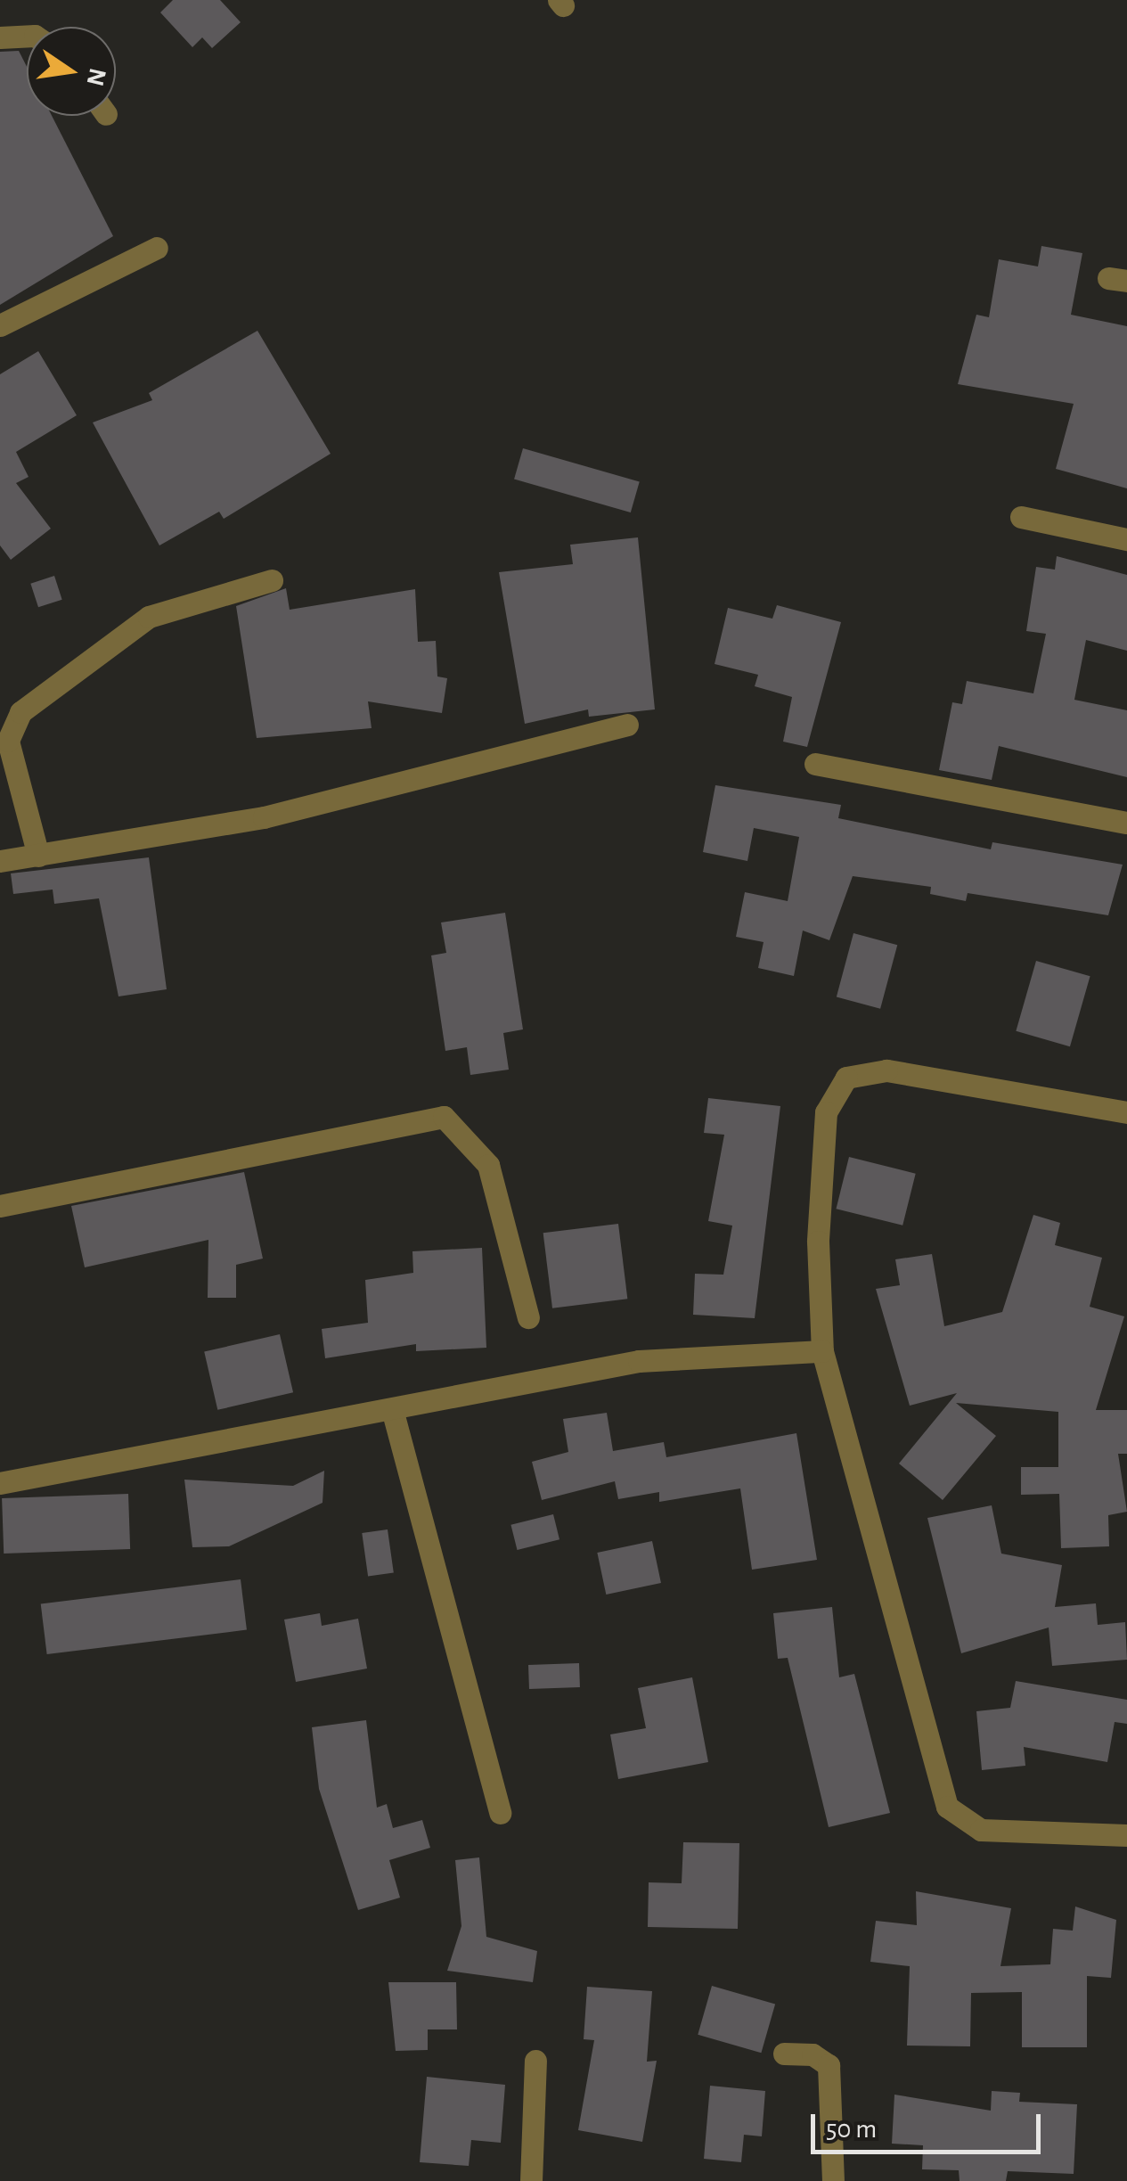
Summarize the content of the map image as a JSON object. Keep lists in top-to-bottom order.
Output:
{
  "scale_bar": "50 m",
  "north": "right"
}
